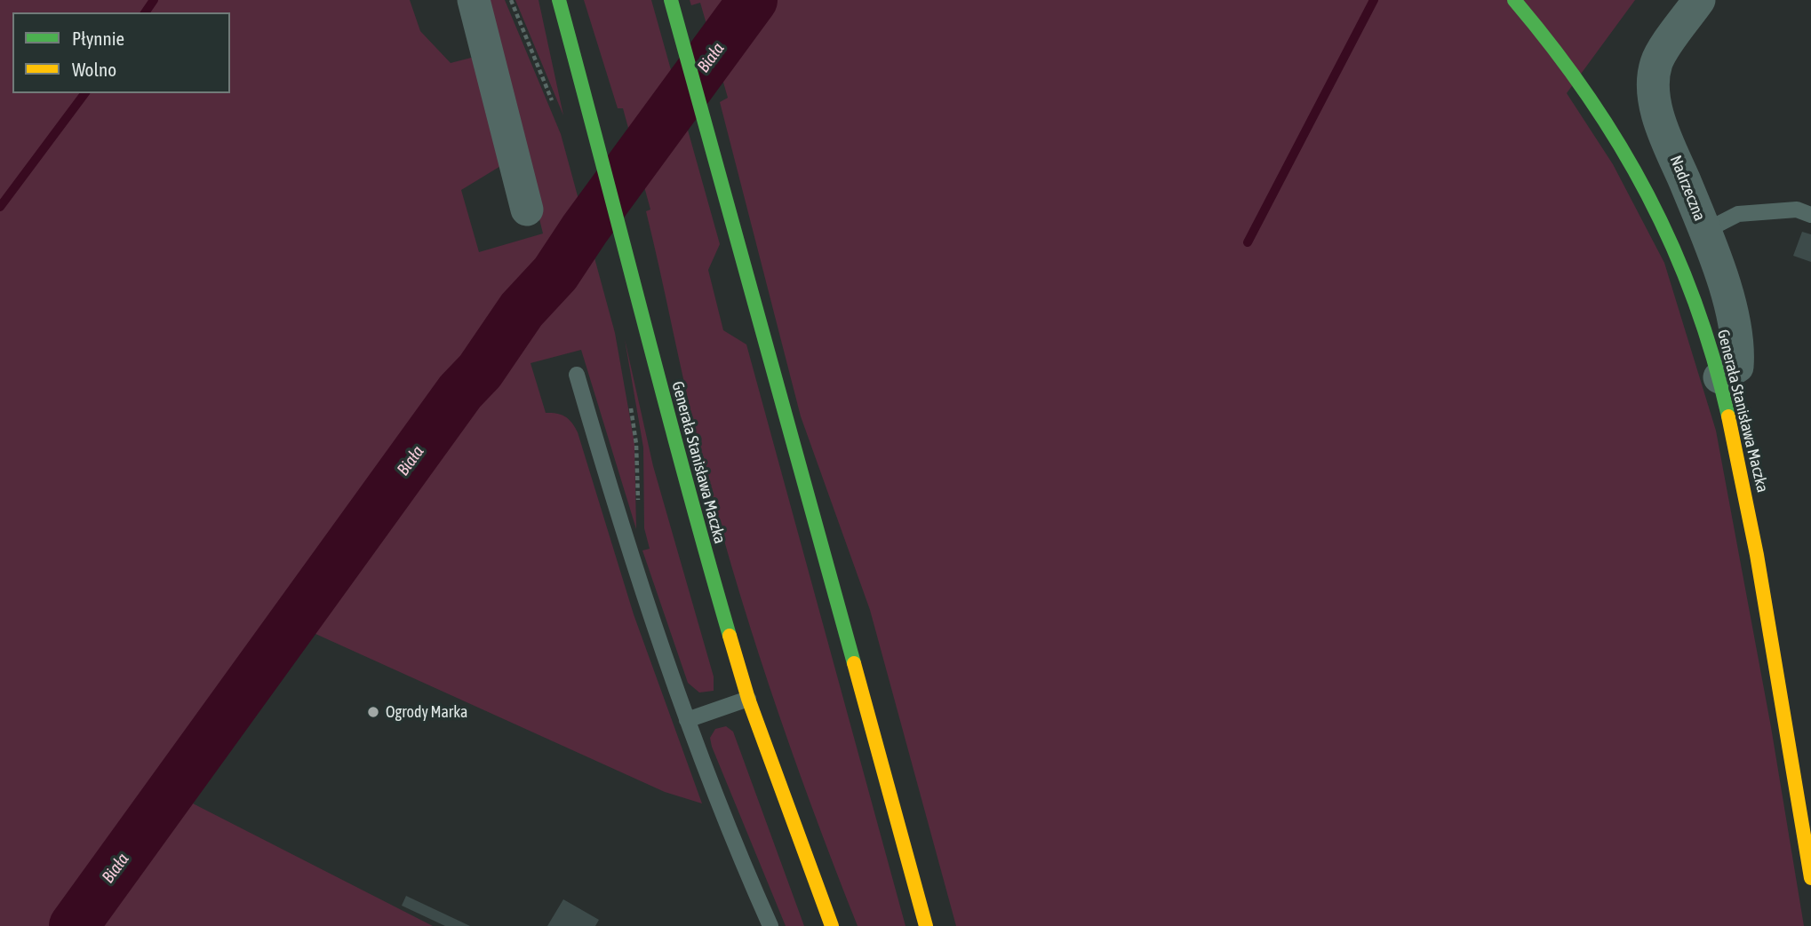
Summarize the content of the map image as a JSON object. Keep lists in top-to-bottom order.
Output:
{
  "streets": {
    "main road": ["Generała Stanisława Maczka"],
    "street": ["Nadrzeczna"]
  },
  "crossings": [
    ["Nadrzeczna", "Generała Stanisława Maczka"]
  ],
  "water": ["Biała"],
  "places": ["Ogrody Marka"],
  "legend": ["Płynnie", "Wolno"]
}
